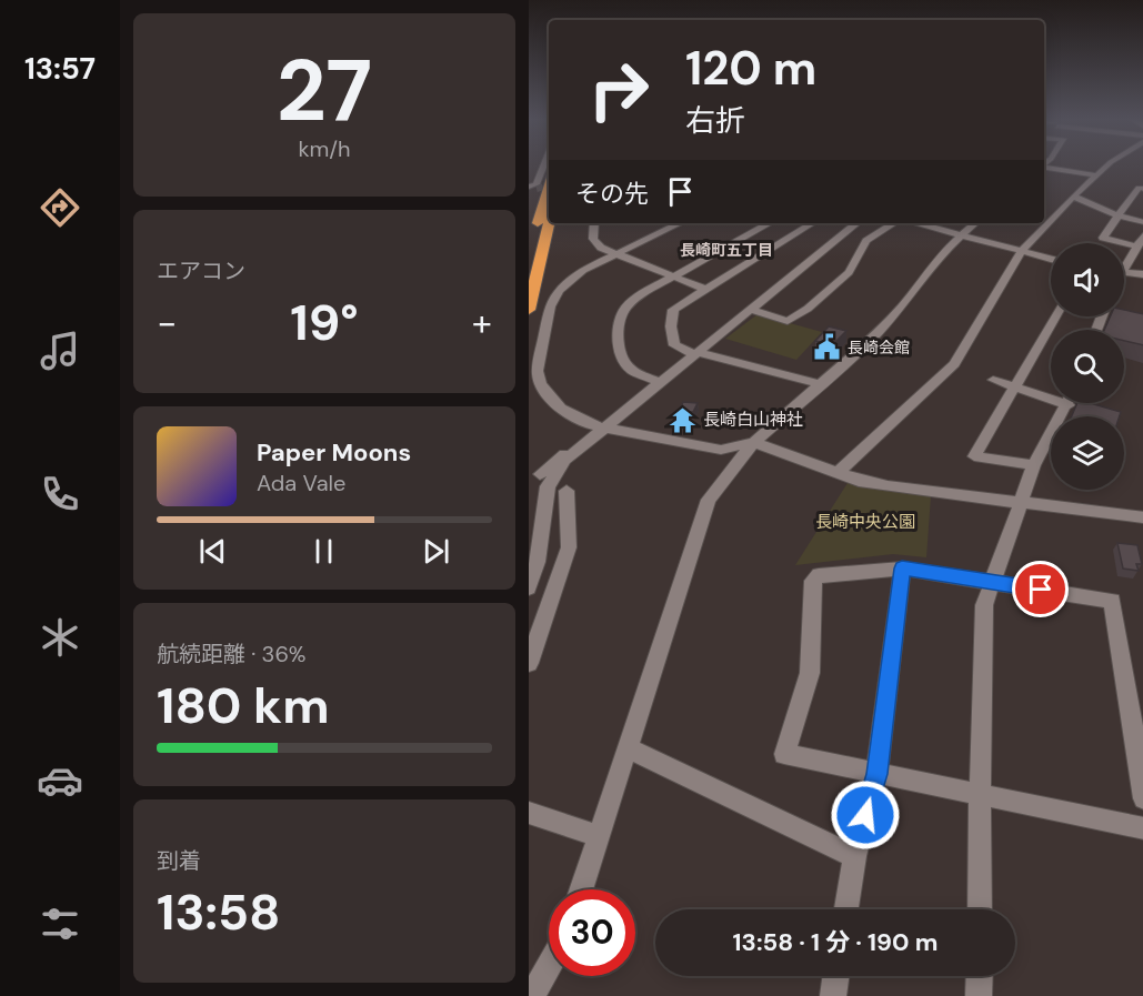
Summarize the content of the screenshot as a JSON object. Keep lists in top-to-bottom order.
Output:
{
  "districts": ["長崎町五丁目"],
  "parks": ["長崎中央公園"],
  "places": {
    "public building": ["長崎会館"],
    "temple": ["長崎白山神社"]
  },
  "page": {
    "tabs": "13:57",
    "tile": [
      ["27", "km/h"],
      "エアコン",
      ["航続距離 · 36%", "180 km"],
      ["到着", "13:58"]
    ],
    "turn": ["120 m", "右折"],
    "then": "その先",
    "heat": ["−", "19°", "+"],
    "song": ["Paper Moons", "Ada Vale"],
    "limit": "30",
    "trip": "13:58 · 1 分 · 190 m"
  }
}
